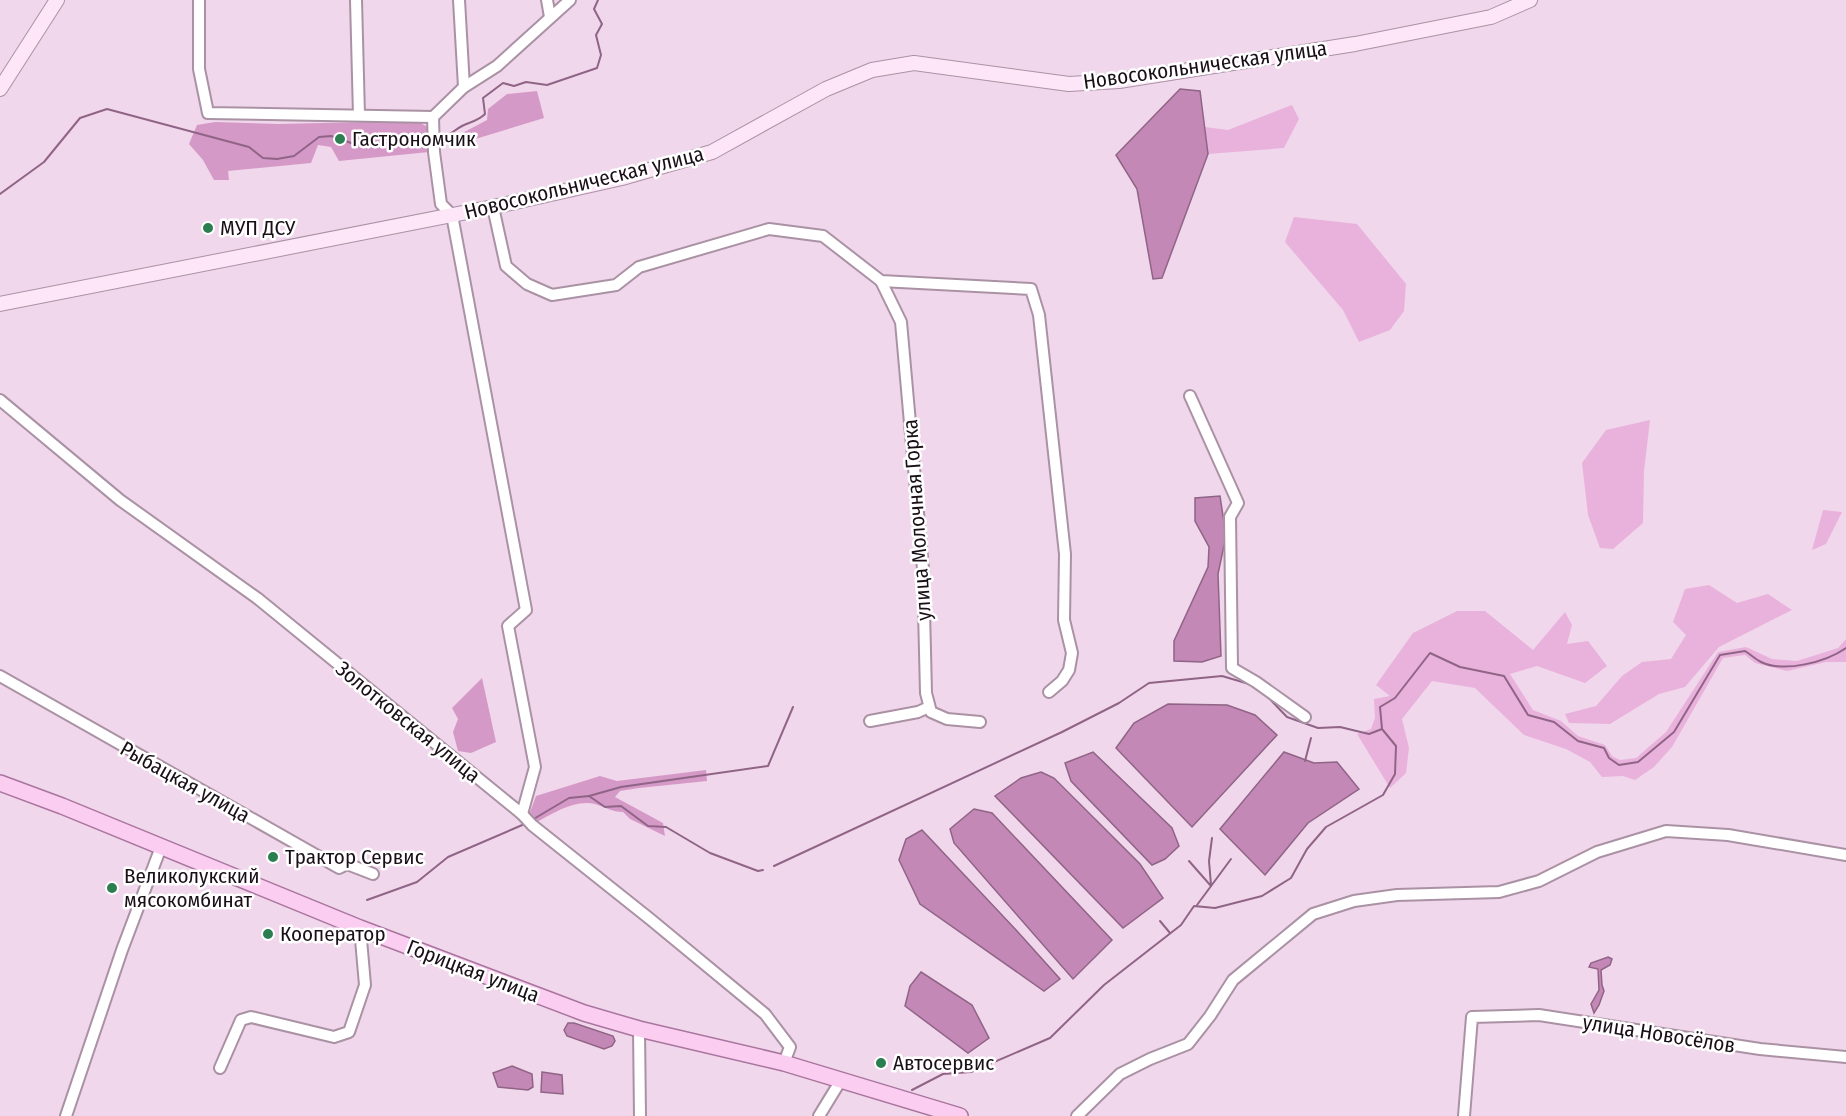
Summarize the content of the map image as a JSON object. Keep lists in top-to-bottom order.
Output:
{
  "streets": {
    "main road": ["Новосокольническая улица", "Горицкая улица"],
    "street": [
      "улица Молочная Горка",
      "Золотковская улица",
      "Рыбацкая улица",
      "улица Новосёлов"
    ]
  },
  "crossings": [
    ["Новосокольническая улица", "Золотковская улица"],
    ["Золотковская улица", "Горицкая улица"]
  ],
  "places": [
    "Гастрономчик",
    "МУП ДСУ",
    "Трактор Сервис",
    "Великолукский мясокомбинат",
    "Кооператор",
    "Автосервис"
  ]
}
